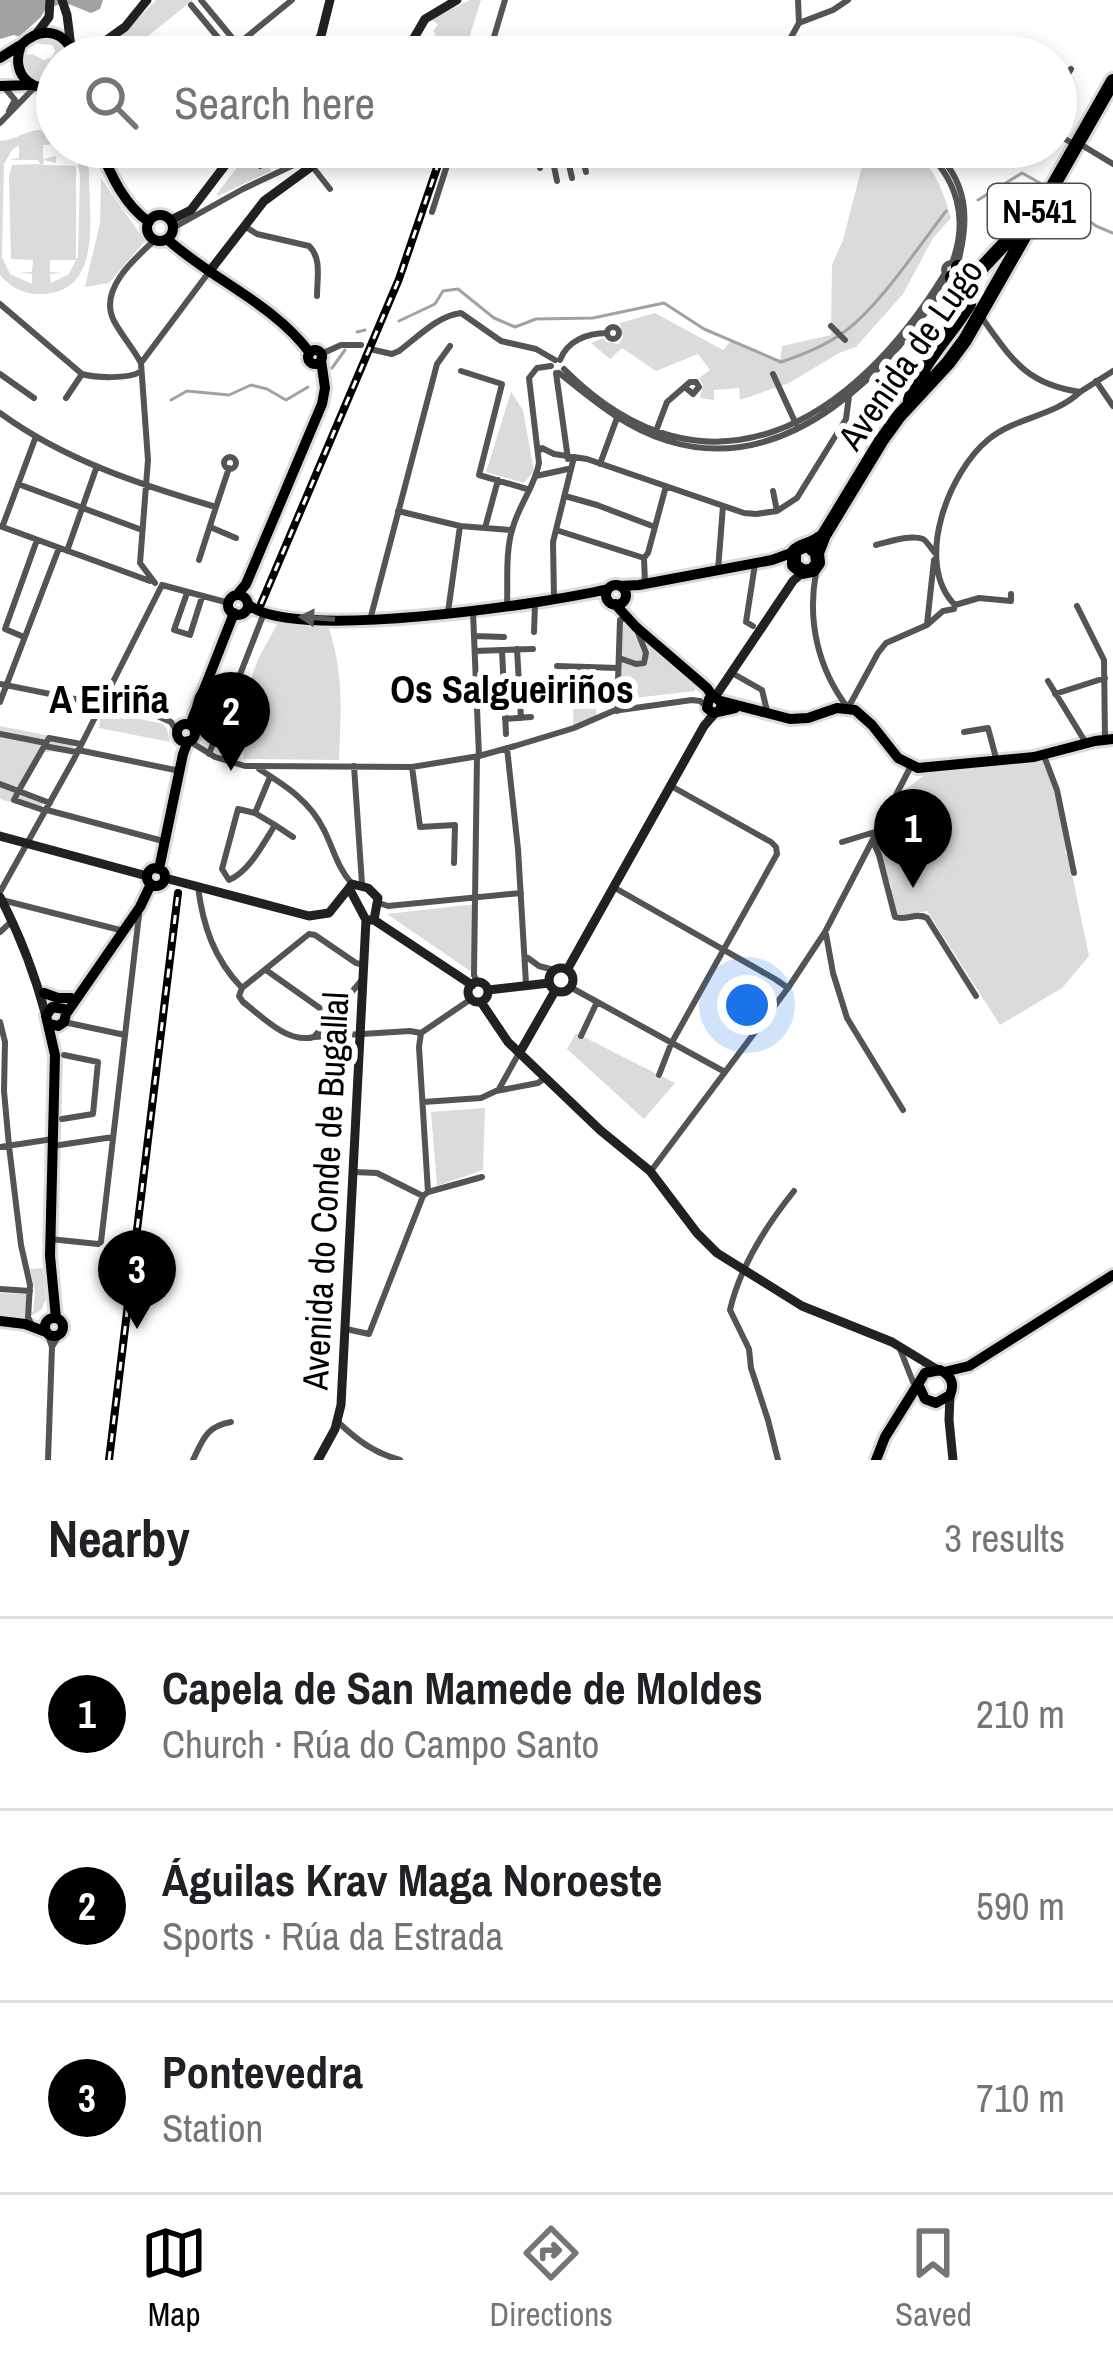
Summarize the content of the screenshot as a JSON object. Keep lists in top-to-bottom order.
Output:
{
  "streets": {
    "highway": ["N-541", "Avenida de Lugo"],
    "street": ["Avenida do Conde de Bugallal"]
  },
  "districts": ["Os Salgueiriños", "A Eiriña"],
  "page": {
    "search": "Search here",
    "pins": ["2", "1", "3"],
    "heading": ["Nearby", "3 results"],
    "list": [
      {
        "mark": "1",
        "name": "Capela de San Mamede de Moldes",
        "note": "Church · Rúa do Campo Santo",
        "value": "210 m"
      },
      {
        "mark": "2",
        "name": "Águilas Krav Maga Noroeste",
        "note": "Sports · Rúa da Estrada",
        "value": "590 m"
      },
      {
        "mark": "3",
        "name": "Pontevedra",
        "note": "Station",
        "value": "710 m"
      }
    ],
    "nav": ["Map", "Directions", "Saved"]
  }
}
